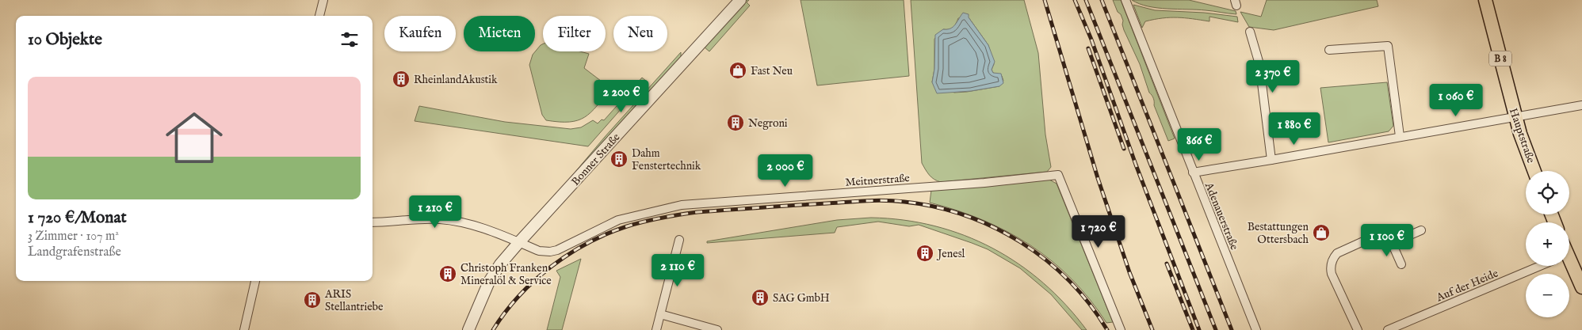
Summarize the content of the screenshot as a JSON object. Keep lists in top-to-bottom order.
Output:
{
  "streets": {
    "main road": ["B 8", "Hauptstraße"],
    "street": [
      "Bonner Straße",
      "Meitnerstraße",
      "Adenauerstraße",
      "Auf der Heide"
    ]
  },
  "crossings": [
    ["Bonner Straße", "Meitnerstraße"]
  ],
  "places": {
    "shop": ["Fast Neu", "Bestattungen Ottersbach"],
    "building": [
      "RheinlandAkustik",
      "Negroni",
      "Dahm Fenstertechnik",
      "Jenesl",
      "Christoph Franken Mineralöl & Service",
      "SAG GmbH",
      "ARIS Stellantriebe"
    ]
  },
  "page": {
    "chip": [
      "Kaufen",
      "Mieten",
      "Filter",
      "Neu"
    ],
    "heading": "10 Objekte",
    "price": [
      "2 370 €",
      "2 200 €",
      "1 060 €",
      "1 880 €",
      "866 €",
      "2 000 €",
      "1 210 €",
      "1 720 €",
      "1 100 €",
      "2 110 €"
    ],
    "list": [
      {
        "name": "1 720 €/Monat",
        "note": "3 Zimmer · 107 m² · Landgrafenstraße"
      }
    ],
    "map_buttons": ["+", "−"]
  }
}
